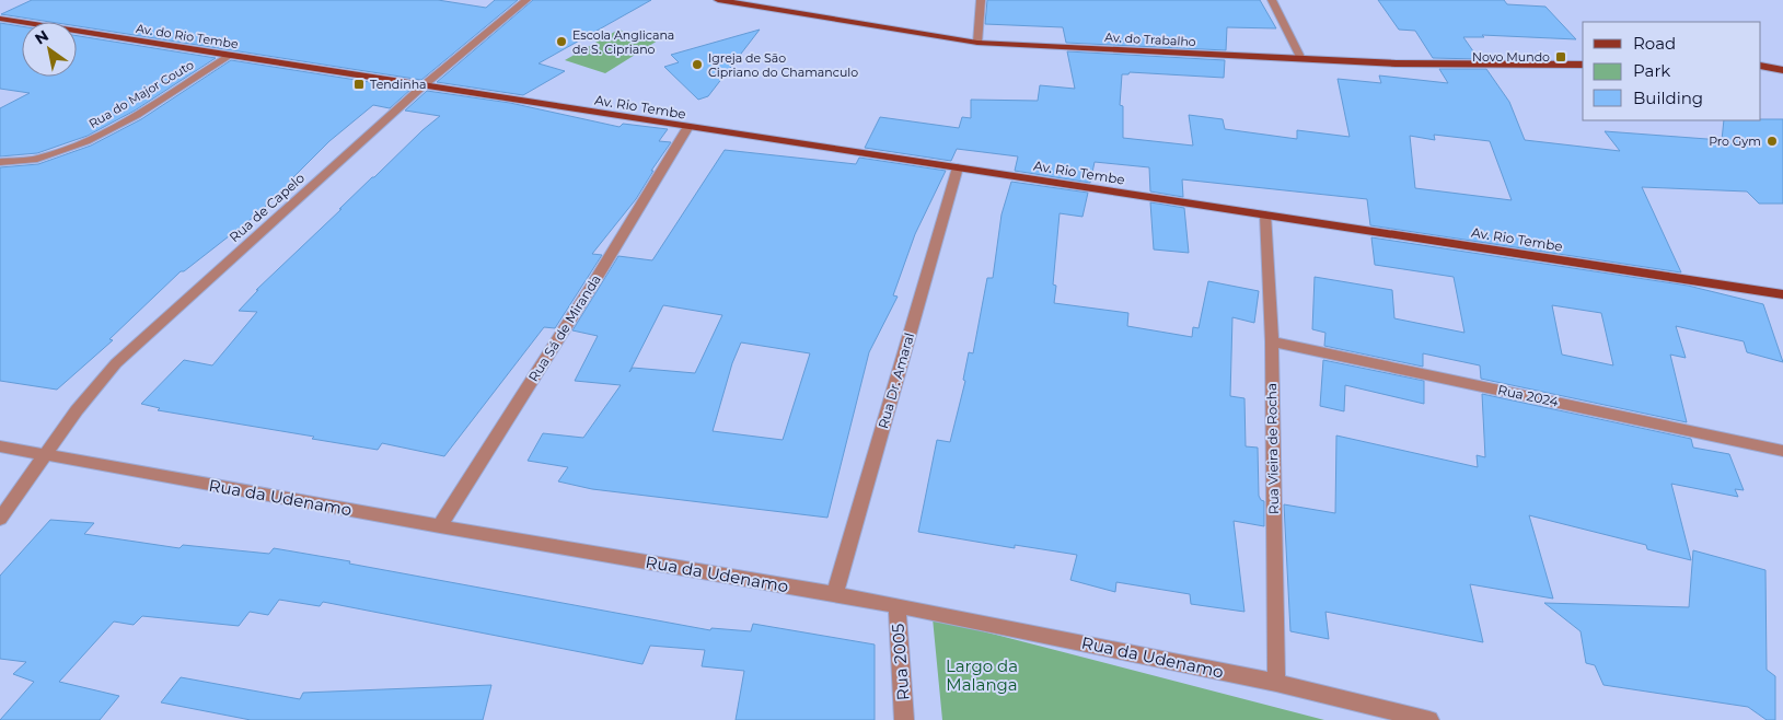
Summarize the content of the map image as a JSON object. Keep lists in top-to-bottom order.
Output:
{
  "streets": {
    "main road": ["Av. do Rio Tembe", "Av. do Trabalho", "Av. Rio Tembe"],
    "street": [
      "Rua do Major Couto",
      "Rua de Capelo",
      "Rua Sá de Miranda",
      "Rua Dr. Amaral",
      "Rua 2024",
      "Rua Vieira de Rocha",
      "Rua da Udenamo",
      "Rua 2005"
    ]
  },
  "crossings": [
    ["Av. do Rio Tembe", "Rua do Major Couto"],
    ["Av. do Rio Tembe", "Av. Rio Tembe"],
    ["Av. Rio Tembe", "Rua de Capelo"],
    ["Av. Rio Tembe", "Rua Sá de Miranda"],
    ["Av. Rio Tembe", "Rua Dr. Amaral"],
    ["Av. Rio Tembe", "Rua Vieira de Rocha"],
    ["Rua de Capelo", "Rua da Udenamo"],
    ["Rua Sá de Miranda", "Rua da Udenamo"],
    ["Rua Dr. Amaral", "Rua da Udenamo"],
    ["Rua 2024", "Rua Vieira de Rocha"],
    ["Rua Vieira de Rocha", "Rua da Udenamo"],
    ["Rua da Udenamo", "Rua 2005"]
  ],
  "parks": ["Largo da Malanga"],
  "places": {
    "other": ["Escola Anglicana de S. Cipriano", "Igreja de São Cipriano do Chamanculo", "Pro Gym"],
    "transit": ["Novo Mundo", "Tendinha"]
  },
  "legend": ["Road", "Park", "Building"],
  "north": "top left"
}
